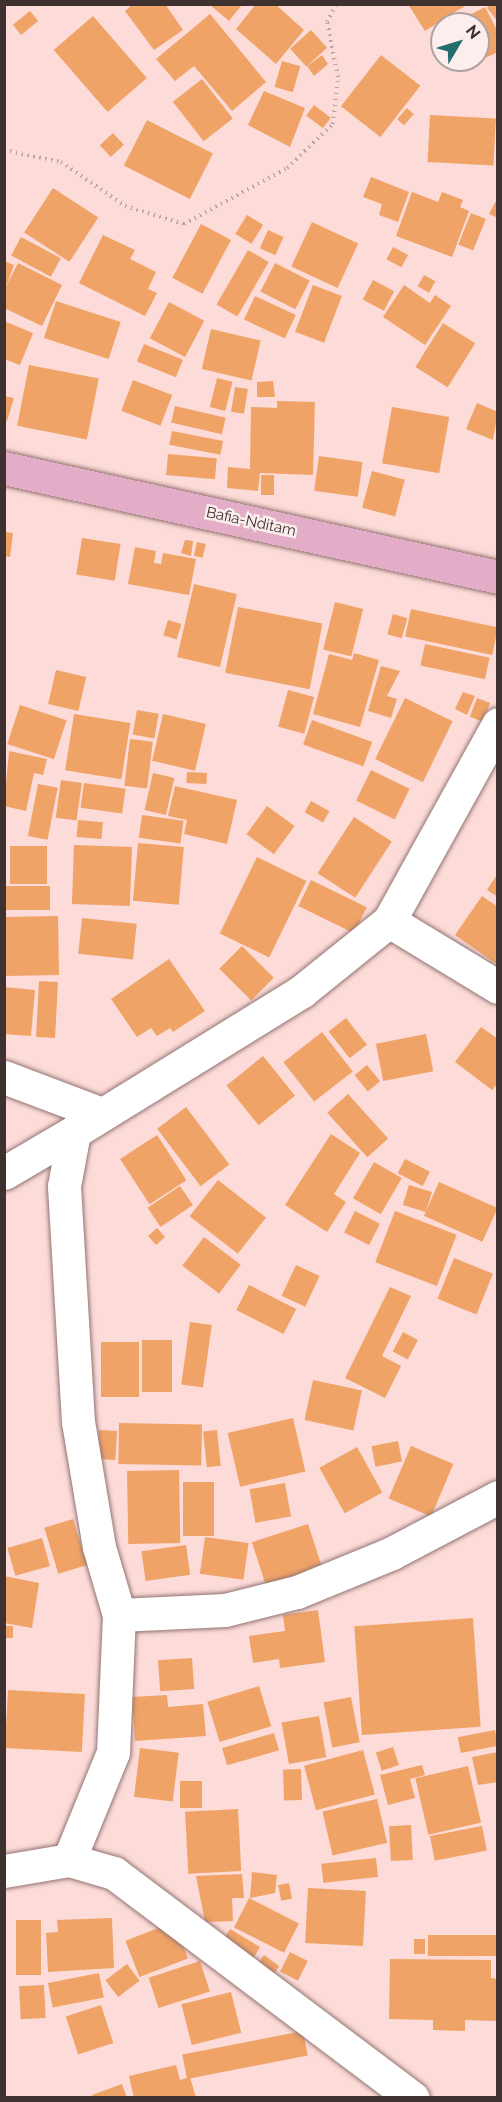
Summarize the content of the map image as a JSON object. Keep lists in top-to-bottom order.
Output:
{
  "streets": {
    "main road": ["Bafia-Nditam"]
  },
  "north": "top right"
}
